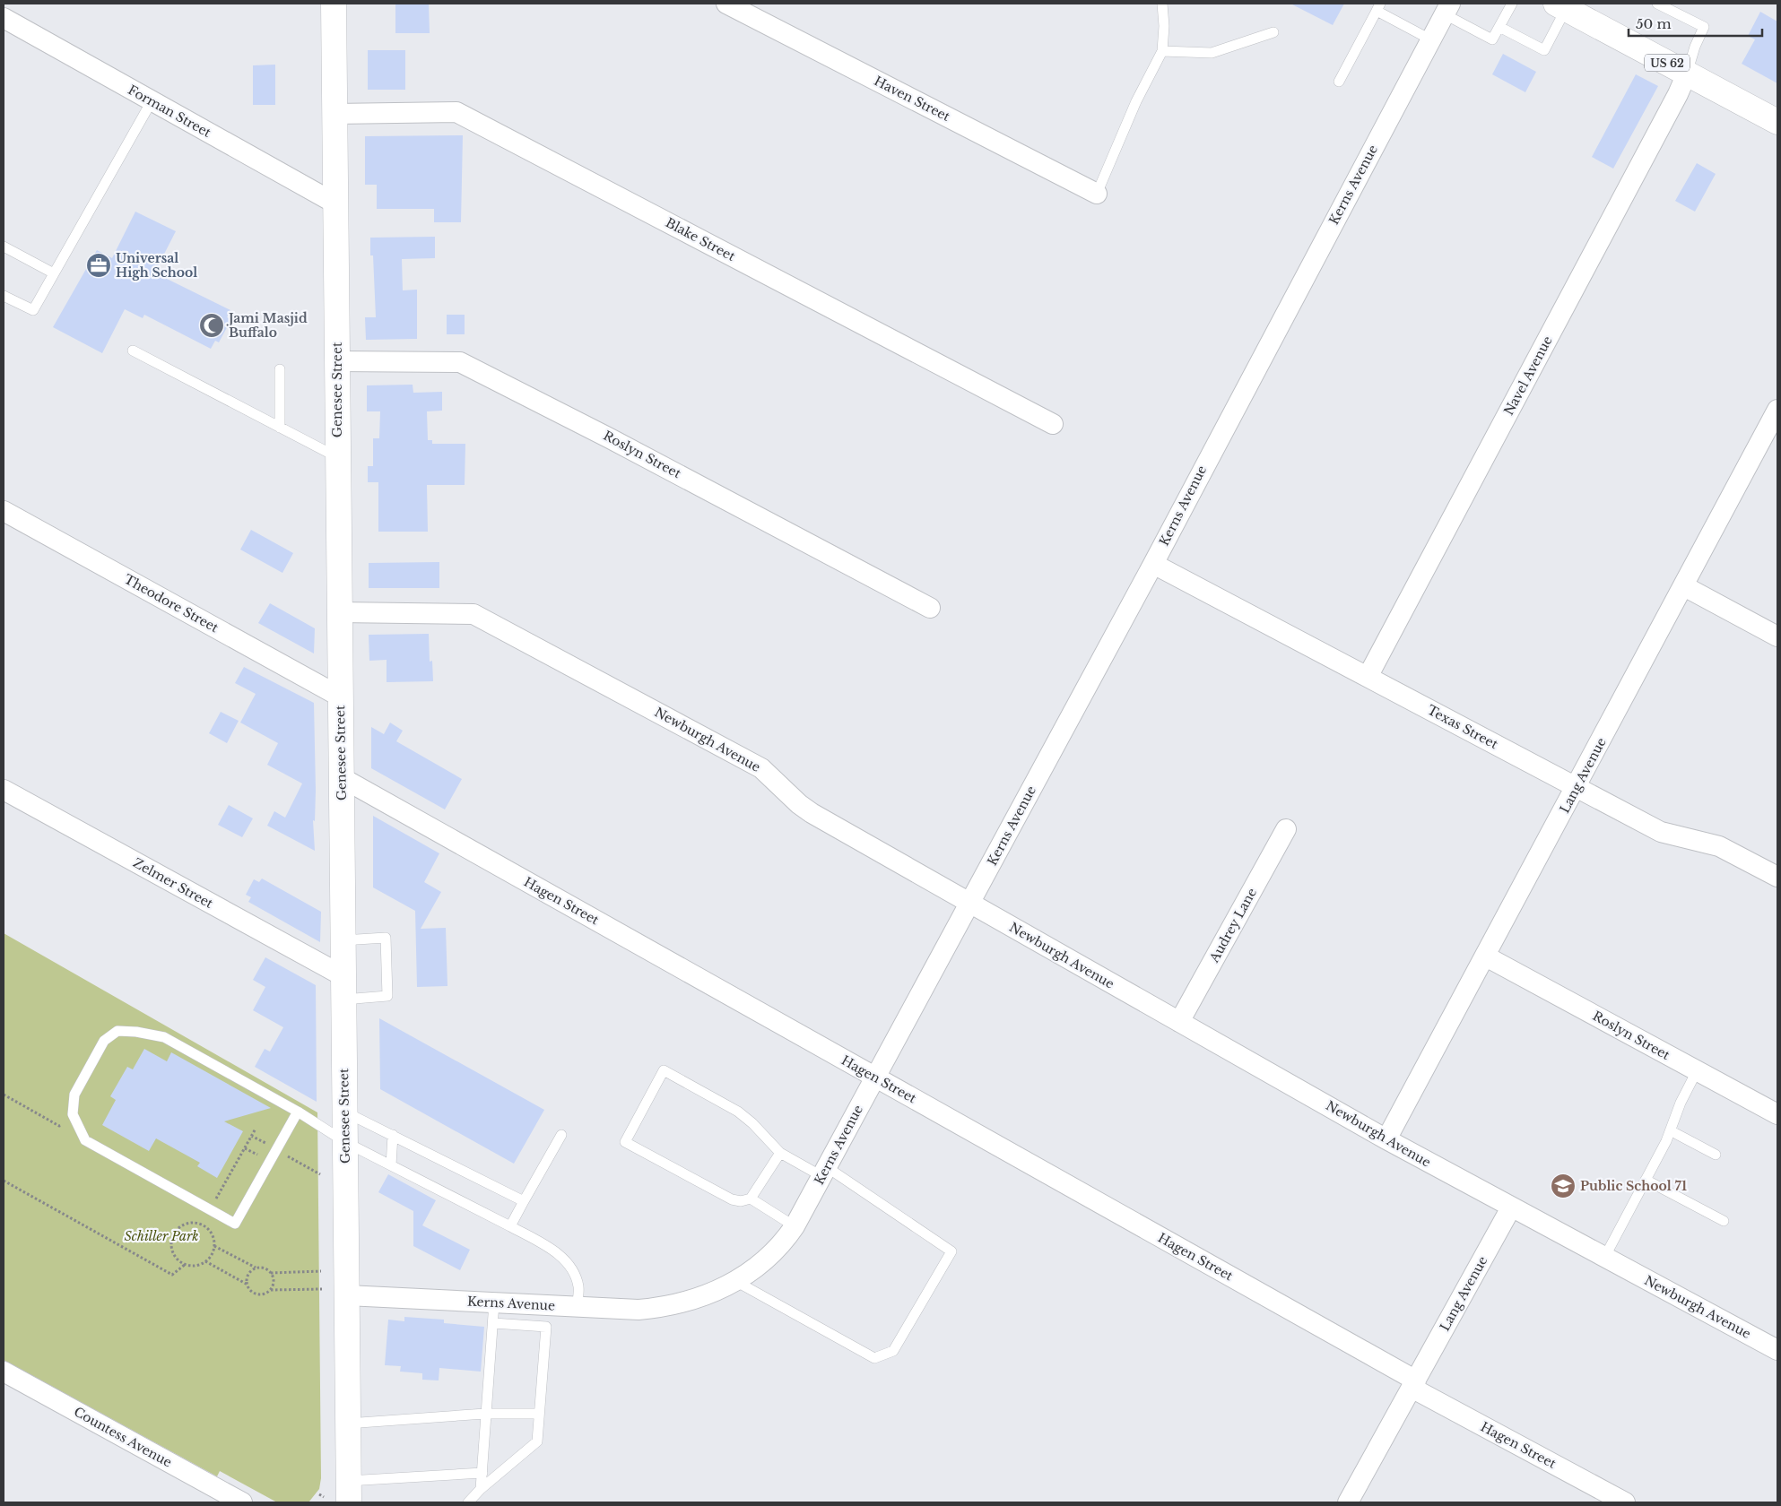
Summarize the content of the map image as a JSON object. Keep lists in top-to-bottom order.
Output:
{
  "streets": {
    "main road": ["US 62", "Genesee Street"],
    "street": [
      "Haven Street",
      "Forman Street",
      "Kerns Avenue",
      "Blake Street",
      "Navel Avenue",
      "Roslyn Street",
      "Theodore Street",
      "Texas Street",
      "Newburgh Avenue",
      "Lang Avenue",
      "Zelmer Street",
      "Hagen Street",
      "Audrey Lane",
      "Countess Avenue"
    ]
  },
  "crossings": [
    ["US 62", "Navel Avenue"],
    ["Forman Street", "Genesee Street"],
    ["Kerns Avenue", "Genesee Street"],
    ["Kerns Avenue", "Texas Street"],
    ["Kerns Avenue", "Newburgh Avenue"],
    ["Kerns Avenue", "Hagen Street"],
    ["Blake Street", "Genesee Street"],
    ["Navel Avenue", "Texas Street"],
    ["Genesee Street", "Roslyn Street"],
    ["Genesee Street", "Theodore Street"],
    ["Genesee Street", "Newburgh Avenue"],
    ["Genesee Street", "Zelmer Street"],
    ["Genesee Street", "Hagen Street"],
    ["Roslyn Street", "Lang Avenue"],
    ["Texas Street", "Lang Avenue"],
    ["Newburgh Avenue", "Lang Avenue"],
    ["Newburgh Avenue", "Audrey Lane"],
    ["Lang Avenue", "Hagen Street"]
  ],
  "parks": ["Schiller Park"],
  "places": {
    "office": ["Universal High School"],
    "mosque": ["Jami Masjid Buffalo"],
    "school or university": ["Public School 71"]
  },
  "scale_bar": "50 m"
}
